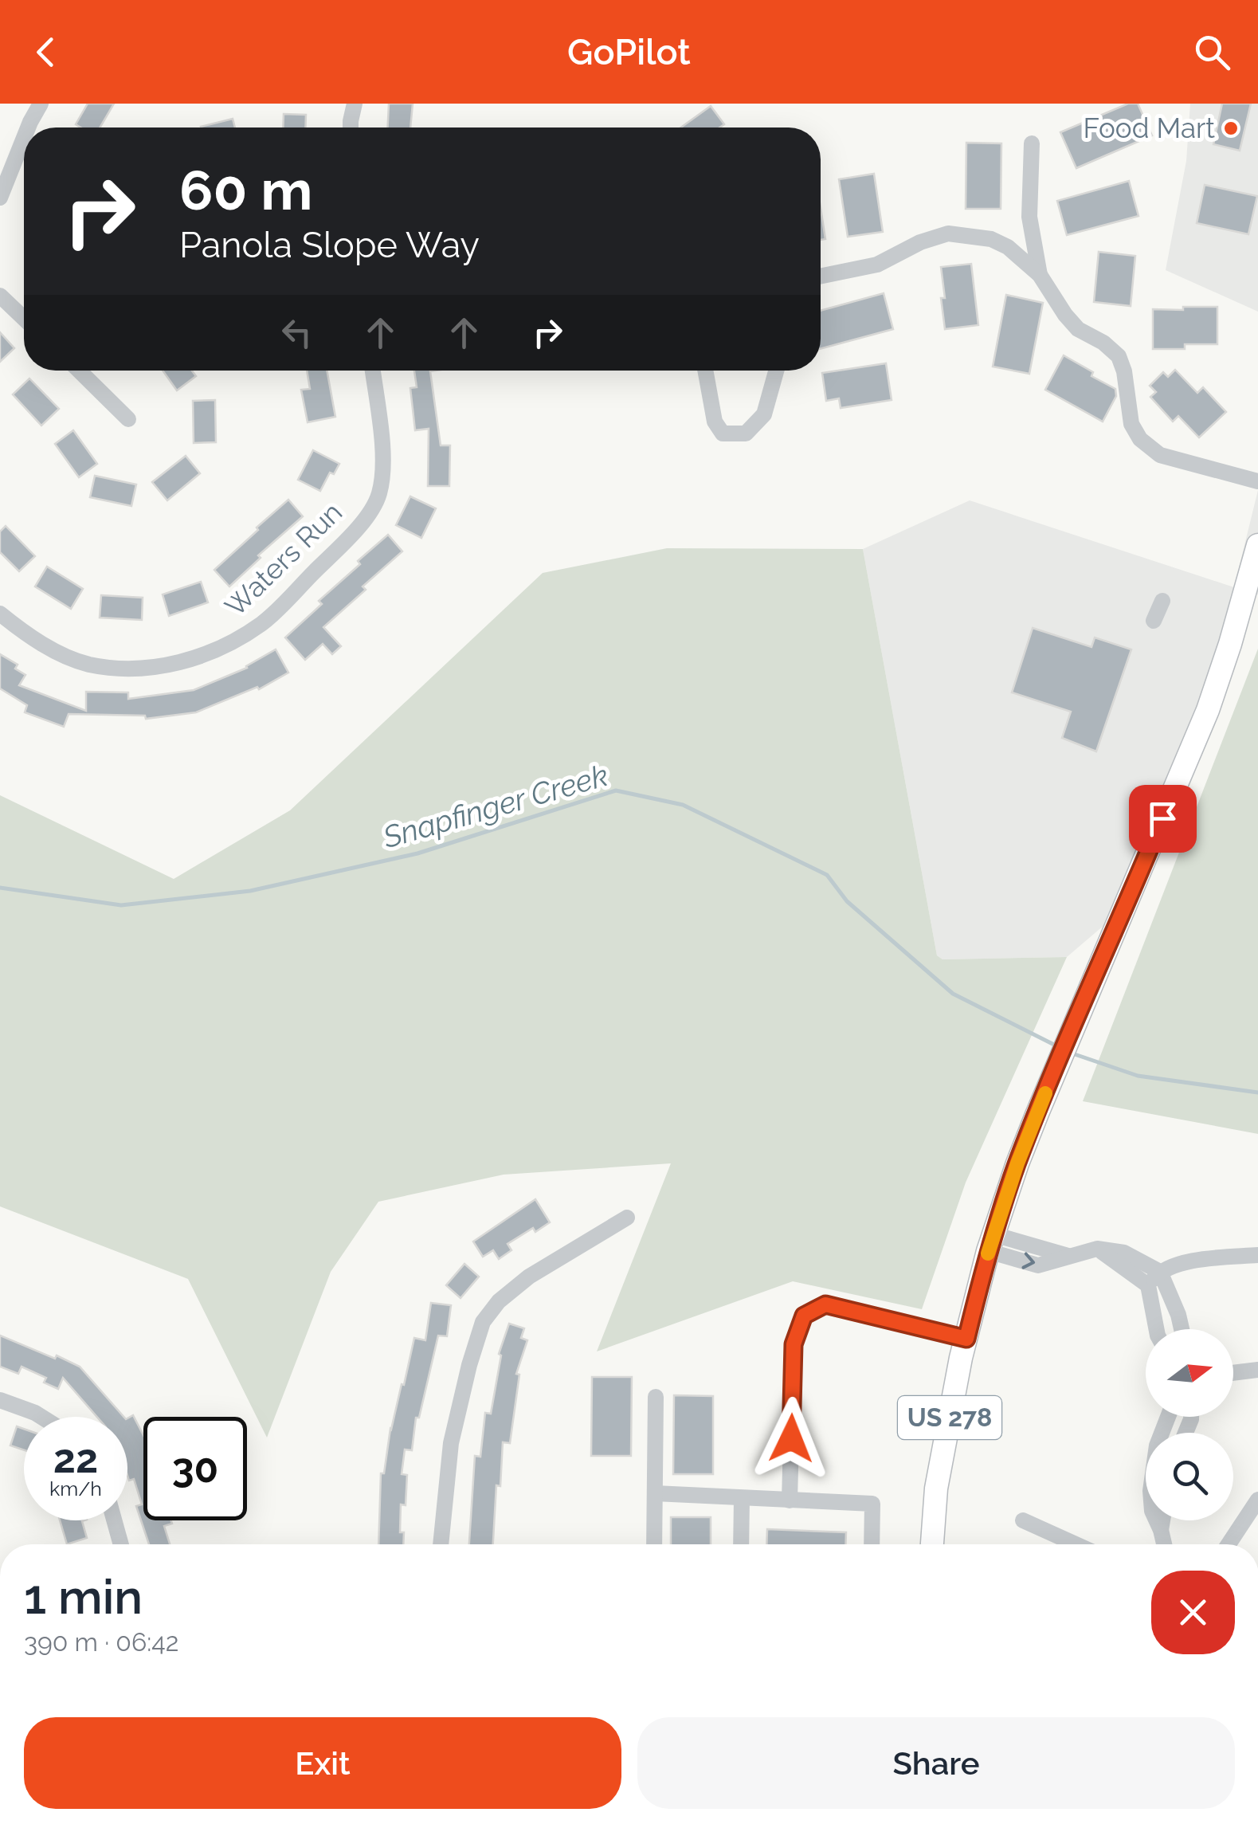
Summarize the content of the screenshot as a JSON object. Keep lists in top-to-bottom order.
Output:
{
  "streets": {
    "main road": ["US 278"],
    "street": ["Waters Run"]
  },
  "water": ["Snapfinger Creek"],
  "places": ["Food Mart"],
  "north": "right",
  "page": {
    "header": "GoPilot",
    "turn": ["60 m", "Panola Slope Way"],
    "speed": "22 km/h",
    "limit": "30",
    "heading": ["1 min", "390 m · 06:42"],
    "buttons": ["Exit", "Share"]
  }
}
